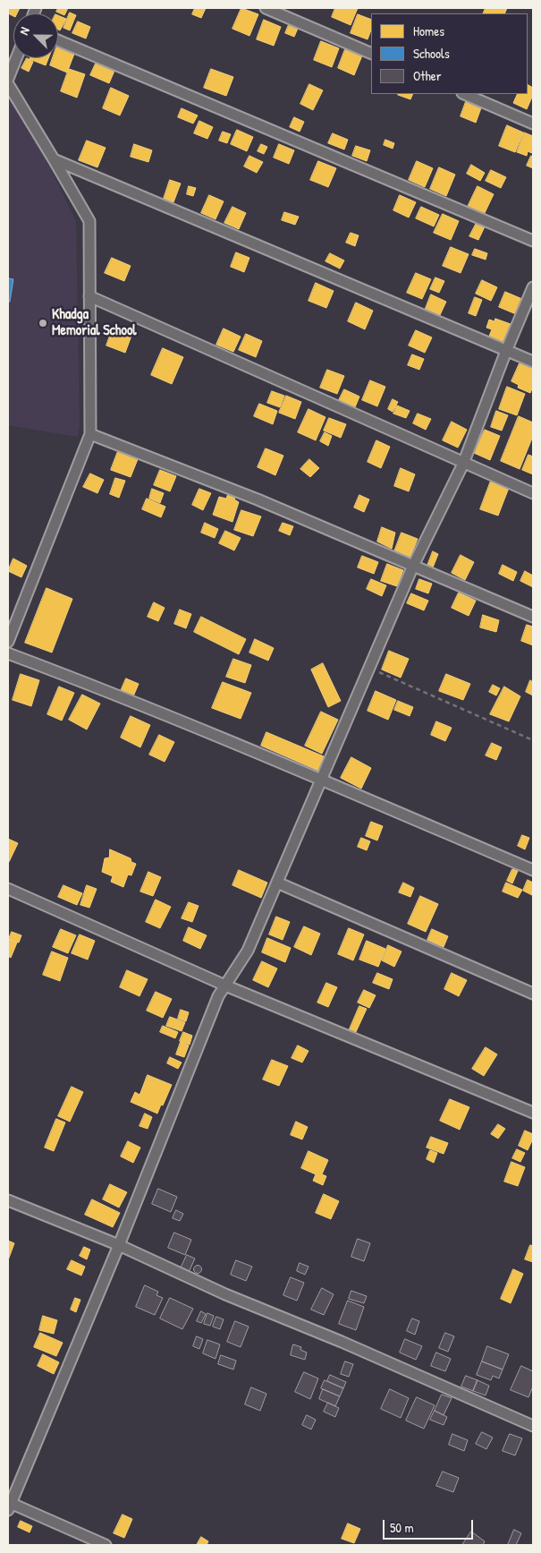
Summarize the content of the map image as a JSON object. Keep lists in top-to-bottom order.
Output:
{
  "places": ["Khadga Memorial School"],
  "legend": ["Homes", "Schools", "Other"],
  "scale_bar": "50 m",
  "north": "top left"
}
